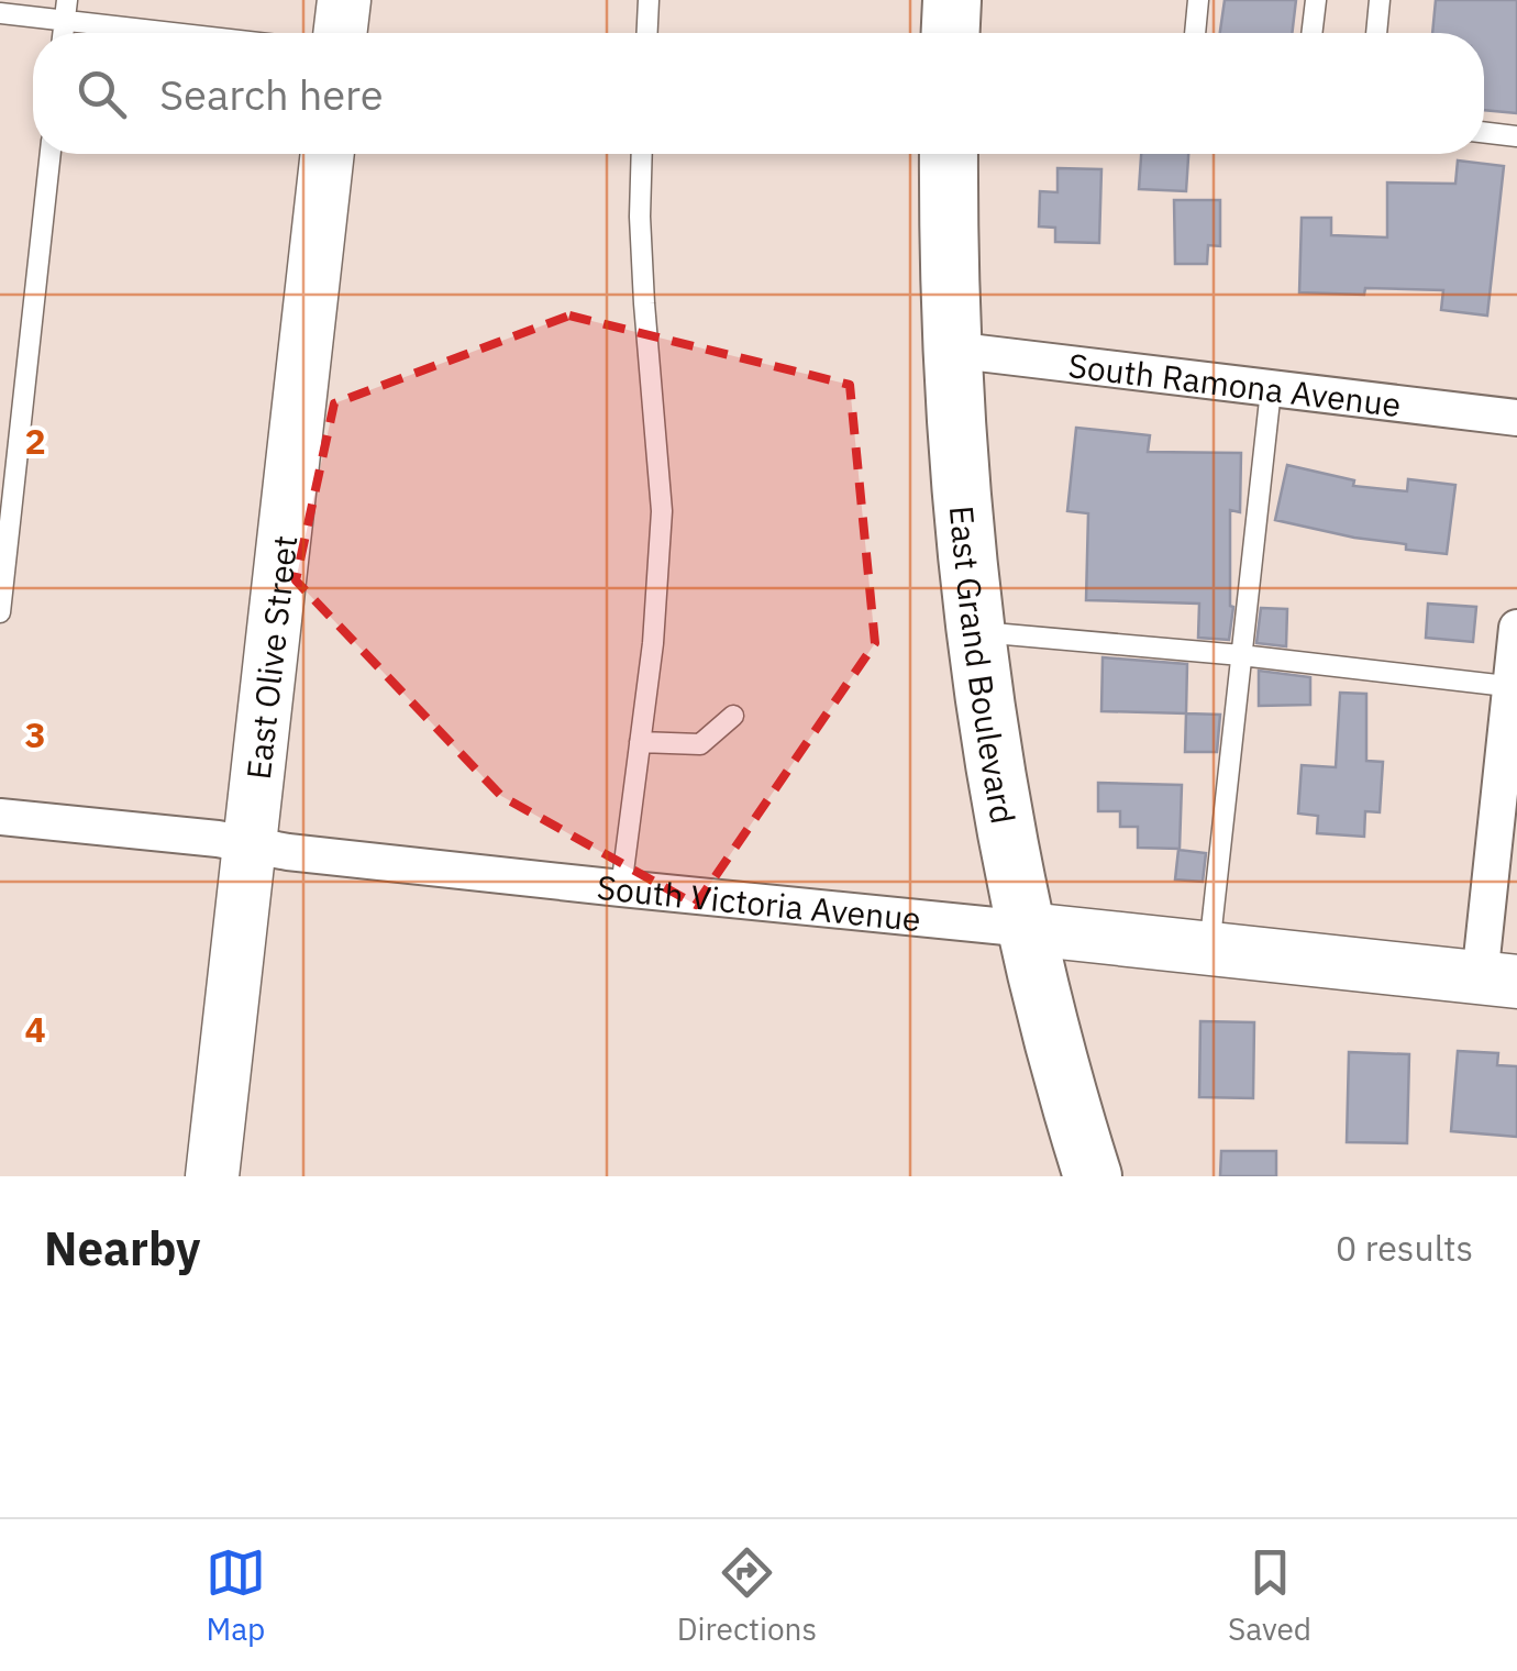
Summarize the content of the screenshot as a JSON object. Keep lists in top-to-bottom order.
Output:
{
  "streets": {
    "main road": ["East Grand Boulevard"],
    "street": ["South Ramona Avenue", "East Olive Street", "South Victoria Avenue"]
  },
  "crossings": [
    ["South Ramona Avenue", "East Grand Boulevard"],
    ["East Olive Street", "South Victoria Avenue"],
    ["East Grand Boulevard", "South Victoria Avenue"]
  ],
  "page": {
    "search": "Search here",
    "heading": ["Nearby", "0 results"],
    "nav": ["Map", "Directions", "Saved"]
  },
  "grid": {
    "rows": ["2", "3", "4"]
  }
}
